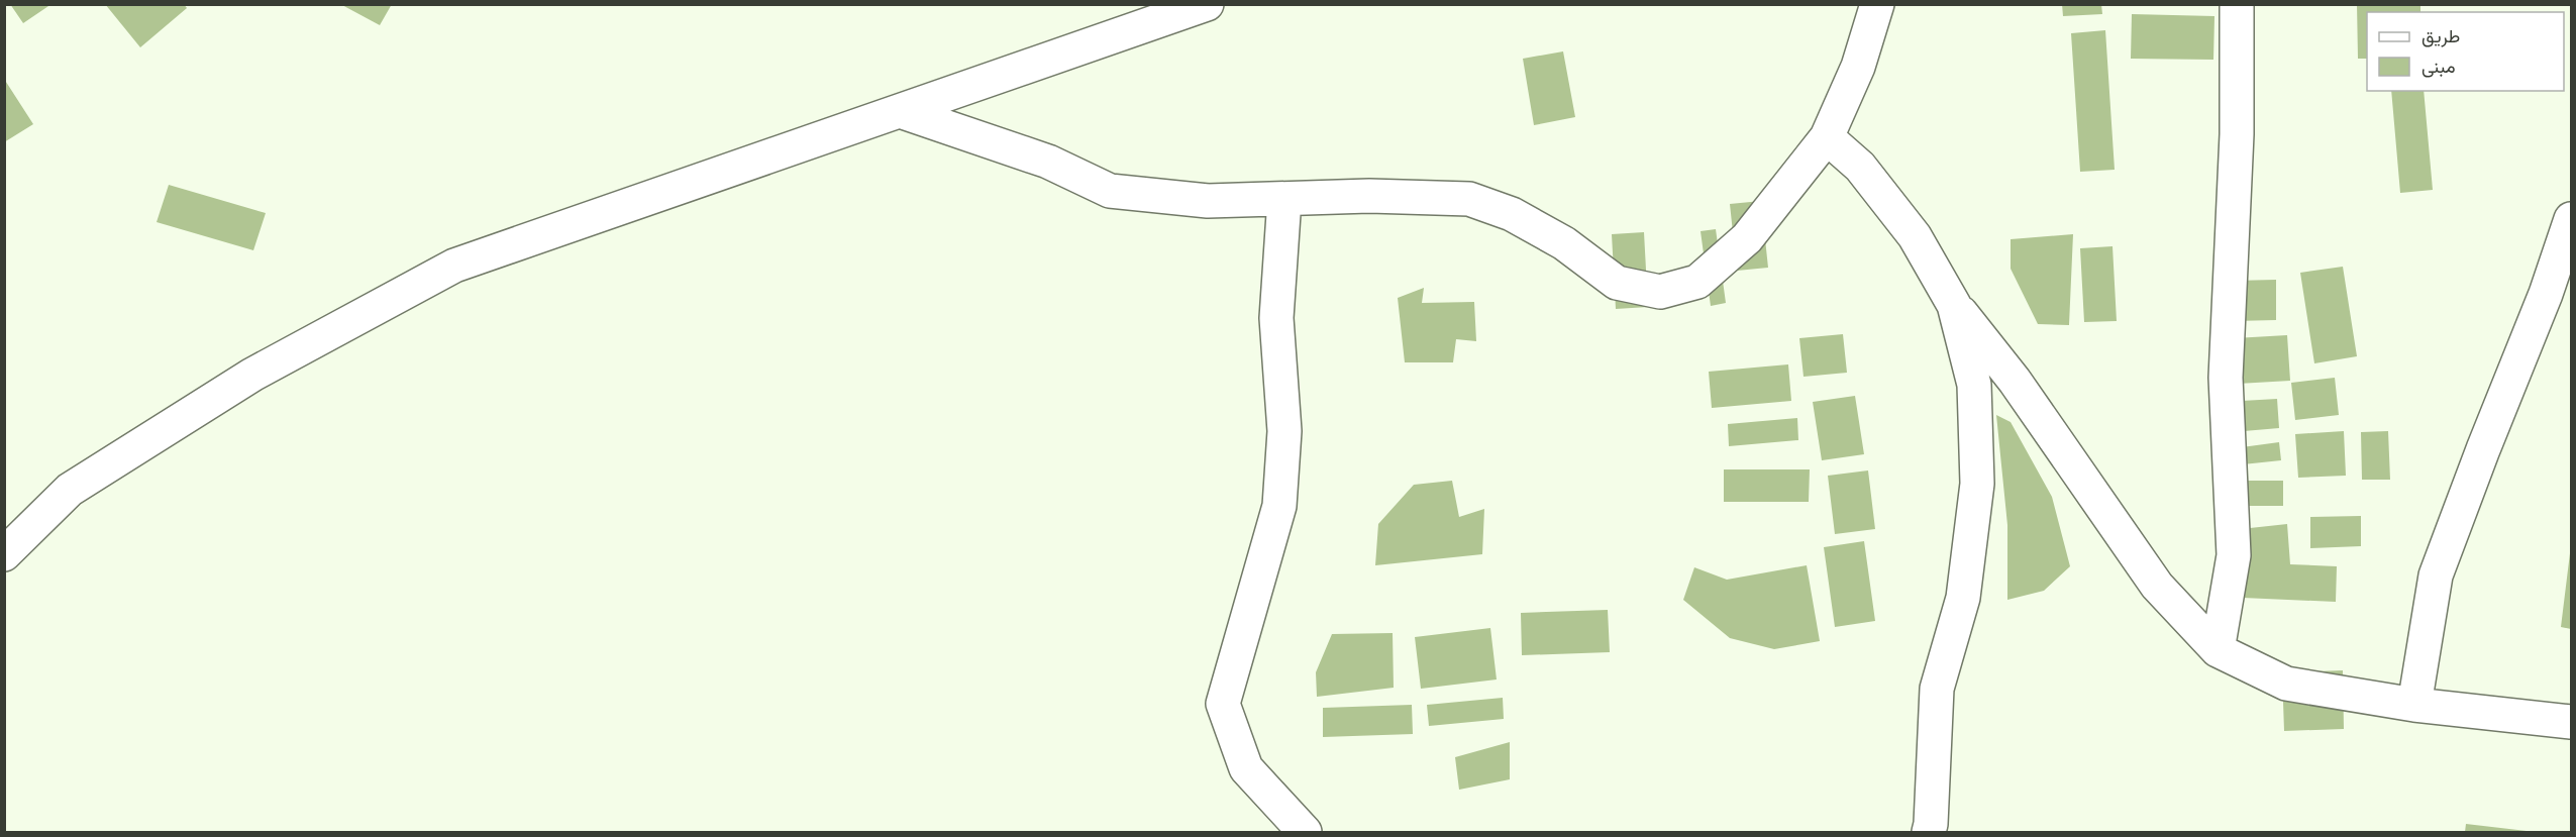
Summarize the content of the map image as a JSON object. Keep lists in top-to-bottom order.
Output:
{
  "legend": ["طريق", "مبنى"]
}
